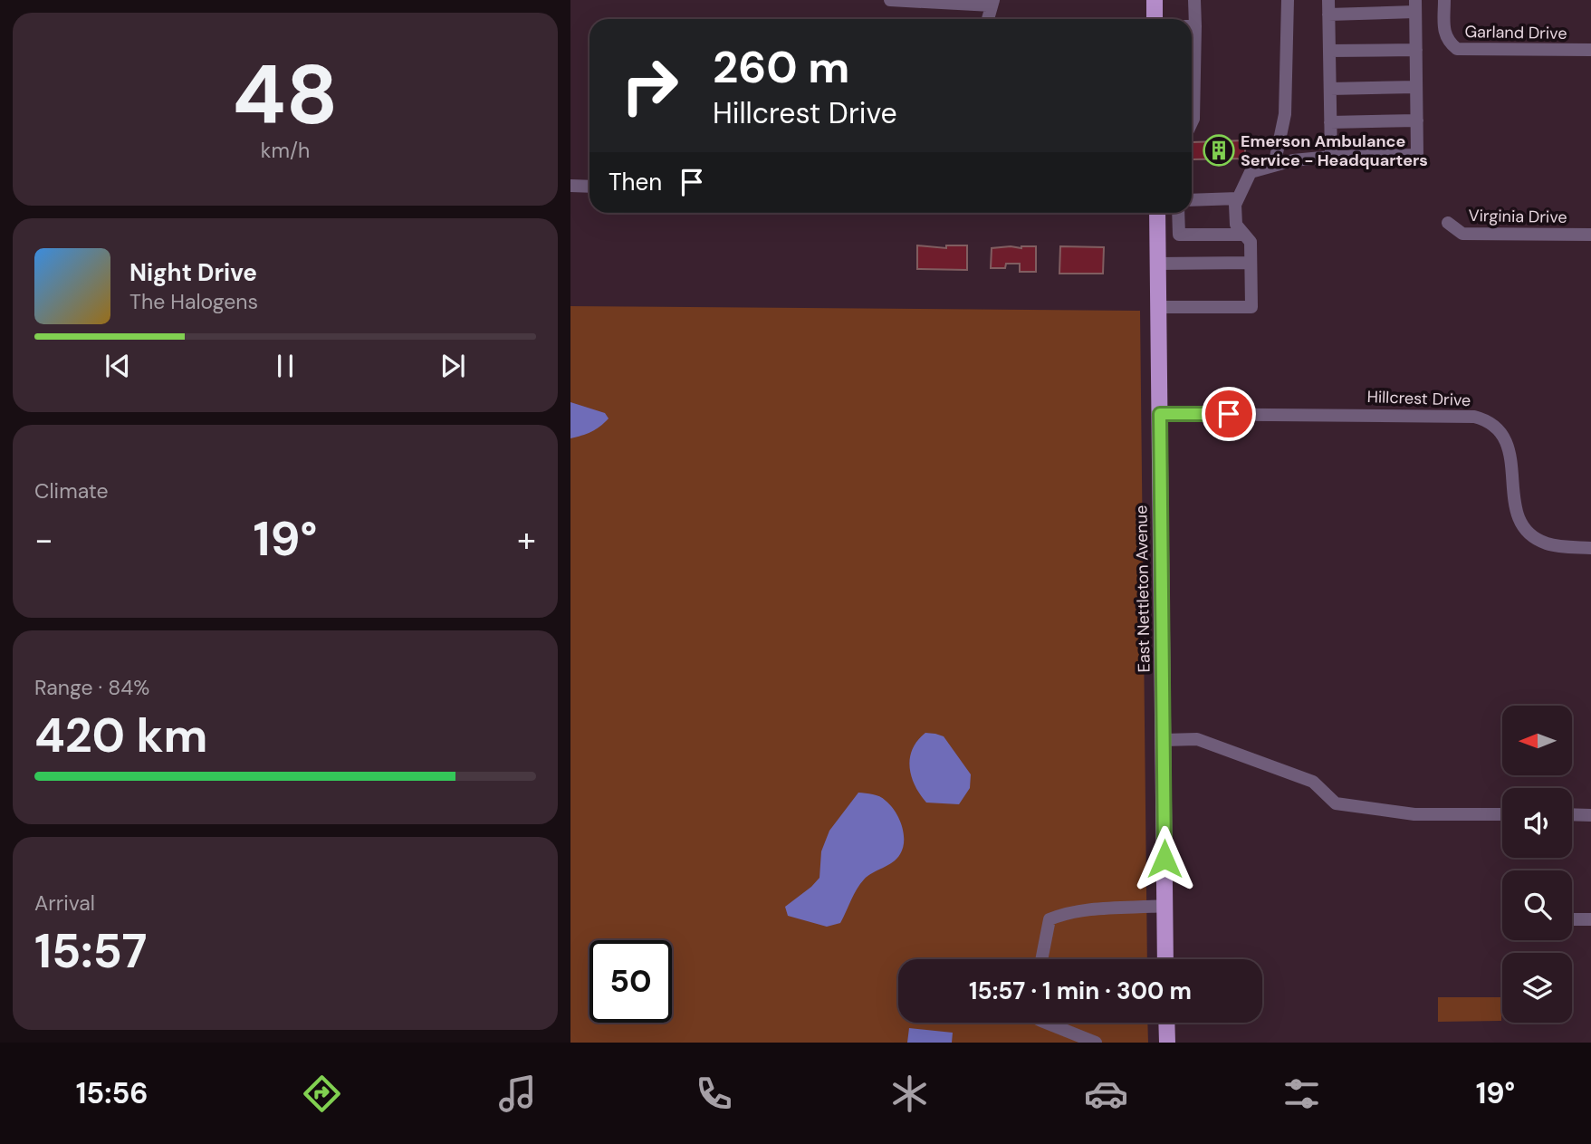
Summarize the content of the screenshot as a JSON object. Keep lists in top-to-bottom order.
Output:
{
  "streets": {
    "main road": ["East Nettleton Avenue"],
    "street": ["Garland Drive", "Virginia Drive", "Hillcrest Drive"]
  },
  "crossings": [
    ["Hillcrest Drive", "East Nettleton Avenue"]
  ],
  "places": {
    "building": ["Emerson Ambulance Service - Headquarters"]
  },
  "north": "left",
  "page": {
    "tile": [
      ["48", "km/h"],
      "Climate",
      ["Range · 84%", "420 km"],
      ["Arrival", "15:57"]
    ],
    "turn": ["260 m", "Hillcrest Drive"],
    "then": "Then",
    "song": ["Night Drive", "The Halogens"],
    "heat": ["−", "19°", "+"],
    "limit": "50",
    "trip": "15:57 · 1 min · 300 m",
    "tabs": ["15:56", "19°"]
  }
}
